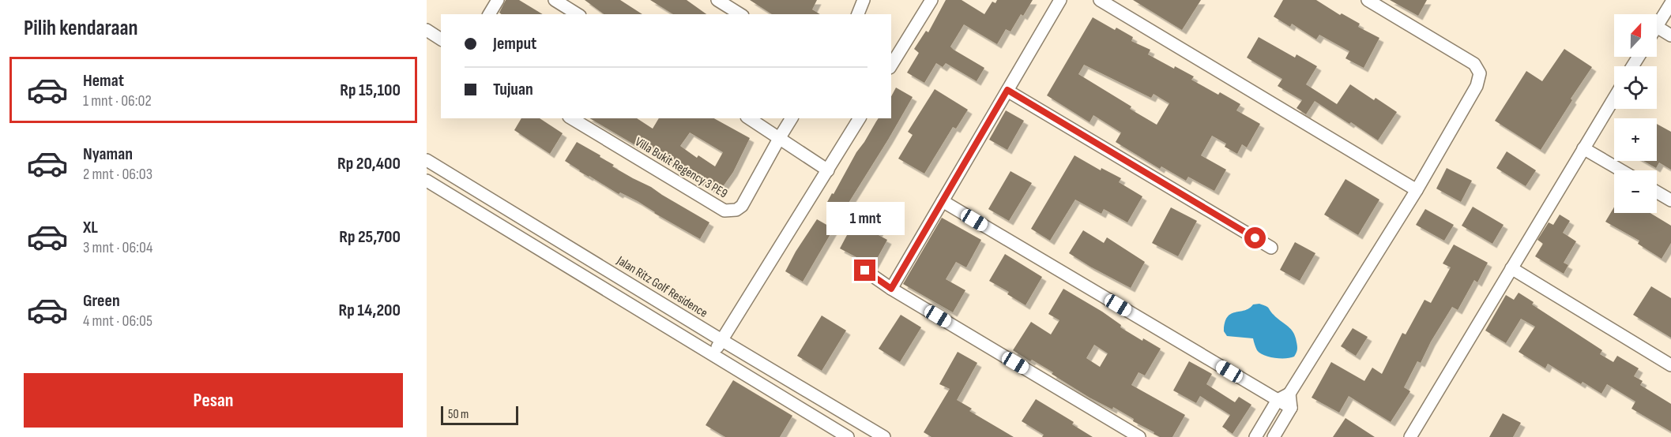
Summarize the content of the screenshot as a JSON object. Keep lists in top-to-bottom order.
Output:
{
  "streets": {
    "street": ["Villa Bukit Regency 3 PE9", "Jalan Ritz Golf Residence"]
  },
  "scale_bar": "50 m",
  "north": "top",
  "page": {
    "heading": "Pilih kendaraan",
    "map_buttons": ["+", "−"],
    "banner": ["Jemput", "Tujuan"],
    "list": [
      {
        "name": "Hemat",
        "note": "1 mnt · 06:02",
        "value": "Rp 15,100"
      },
      {
        "name": "Nyaman",
        "note": "2 mnt · 06:03",
        "value": "Rp 20,400"
      },
      {
        "name": "XL",
        "note": "3 mnt · 06:04",
        "value": "Rp 25,700"
      },
      {
        "name": "Green",
        "note": "4 mnt · 06:05",
        "value": "Rp 14,200"
      }
    ],
    "bubble": "1 mnt",
    "buttons": "Pesan",
    "scale": "50 m"
  }
}
